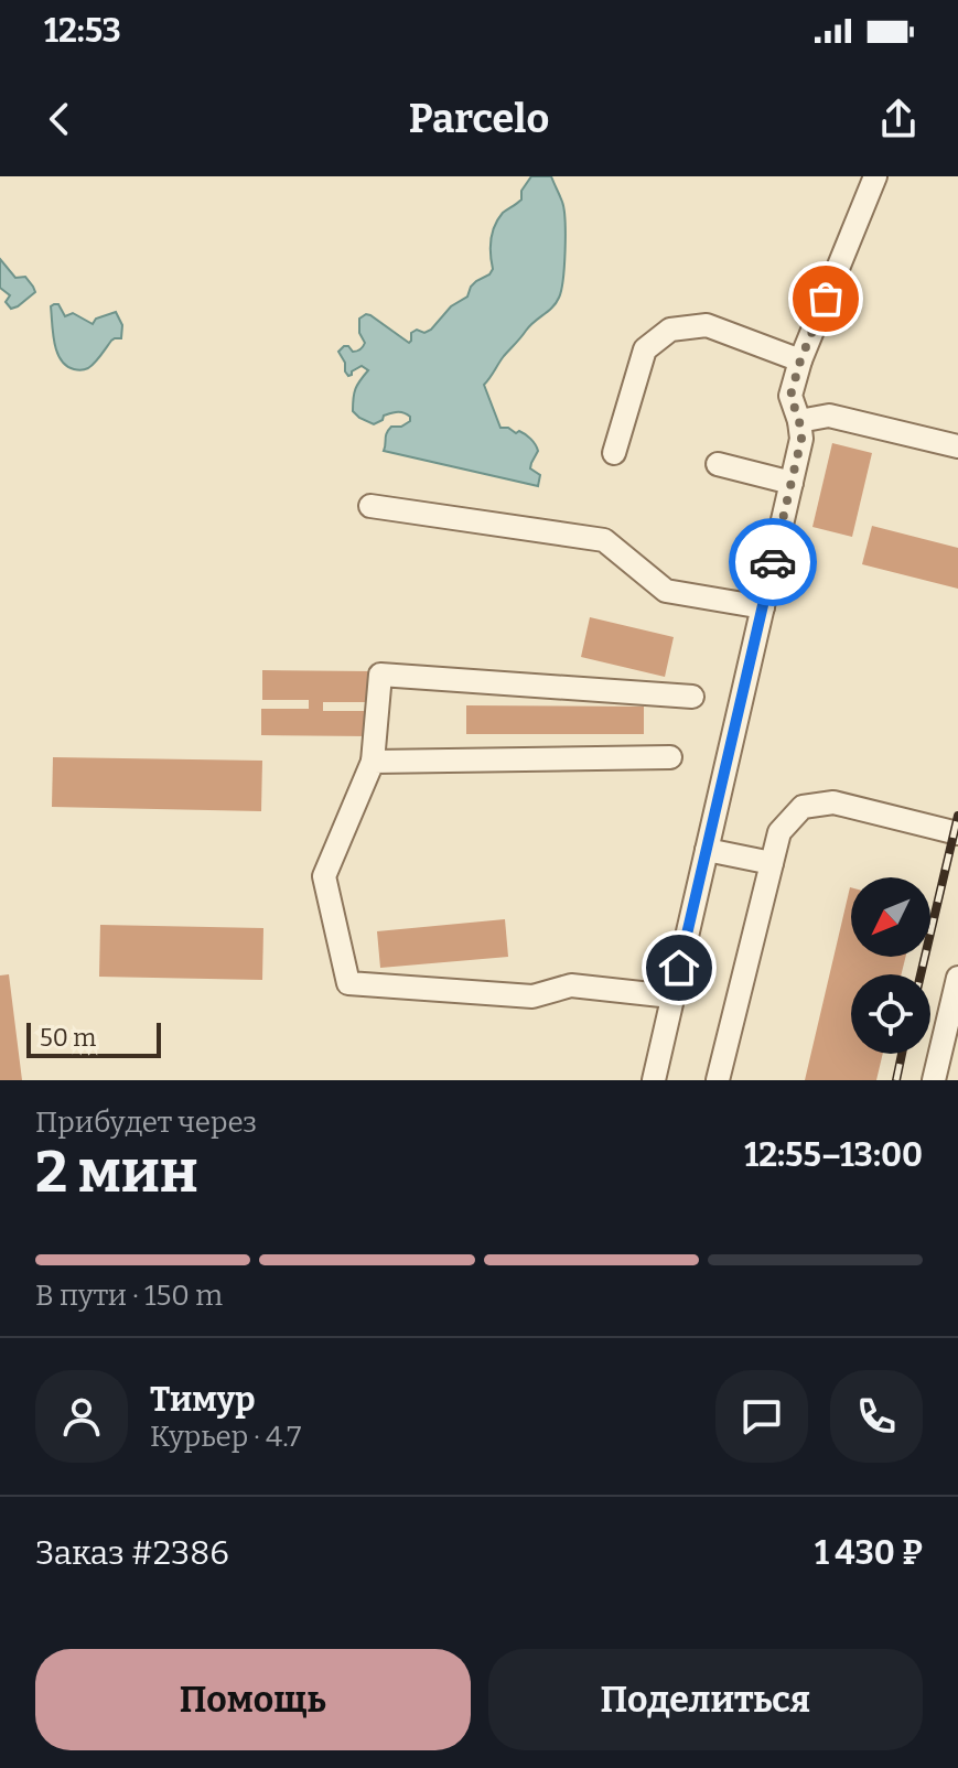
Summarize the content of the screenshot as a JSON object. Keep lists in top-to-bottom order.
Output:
{
  "scale_bar": "50 m",
  "north": "bottom left",
  "page": {
    "status": "12:53",
    "header": "Parcelo",
    "scale": "50 m",
    "heading": ["2 мин", "Прибудет через", "12:55–13:00"],
    "panel": [
      "Тимур",
      "Курьер · 4.7",
      "Заказ #2386",
      "1 430 ₽"
    ],
    "bar": "В пути · 150 m",
    "buttons": ["Помощь", "Поделиться"]
  }
}
